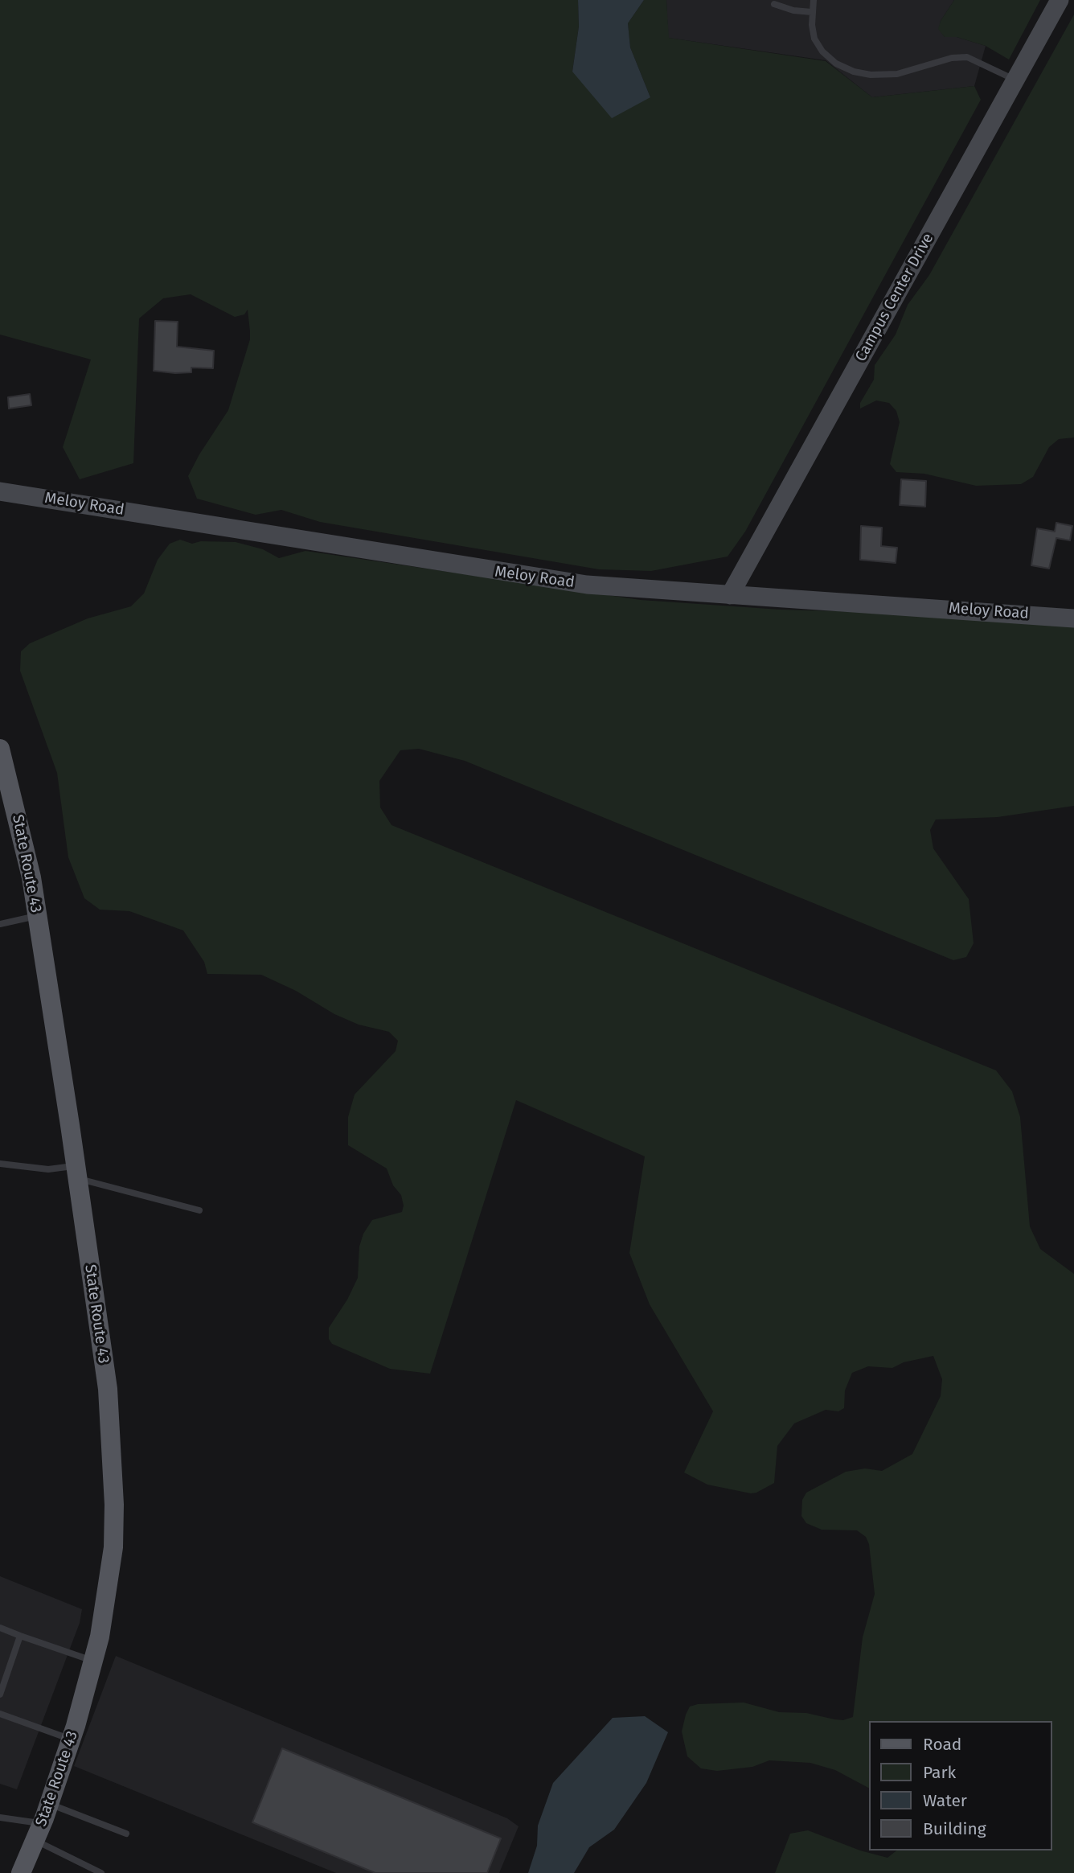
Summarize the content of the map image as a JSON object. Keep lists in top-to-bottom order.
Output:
{
  "streets": {
    "main road": ["State Route 43"],
    "street": ["Campus Center Drive", "Meloy Road"]
  },
  "crossings": [
    ["Campus Center Drive", "Meloy Road"]
  ],
  "legend": [
    "Road",
    "Park",
    "Water",
    "Building"
  ]
}
